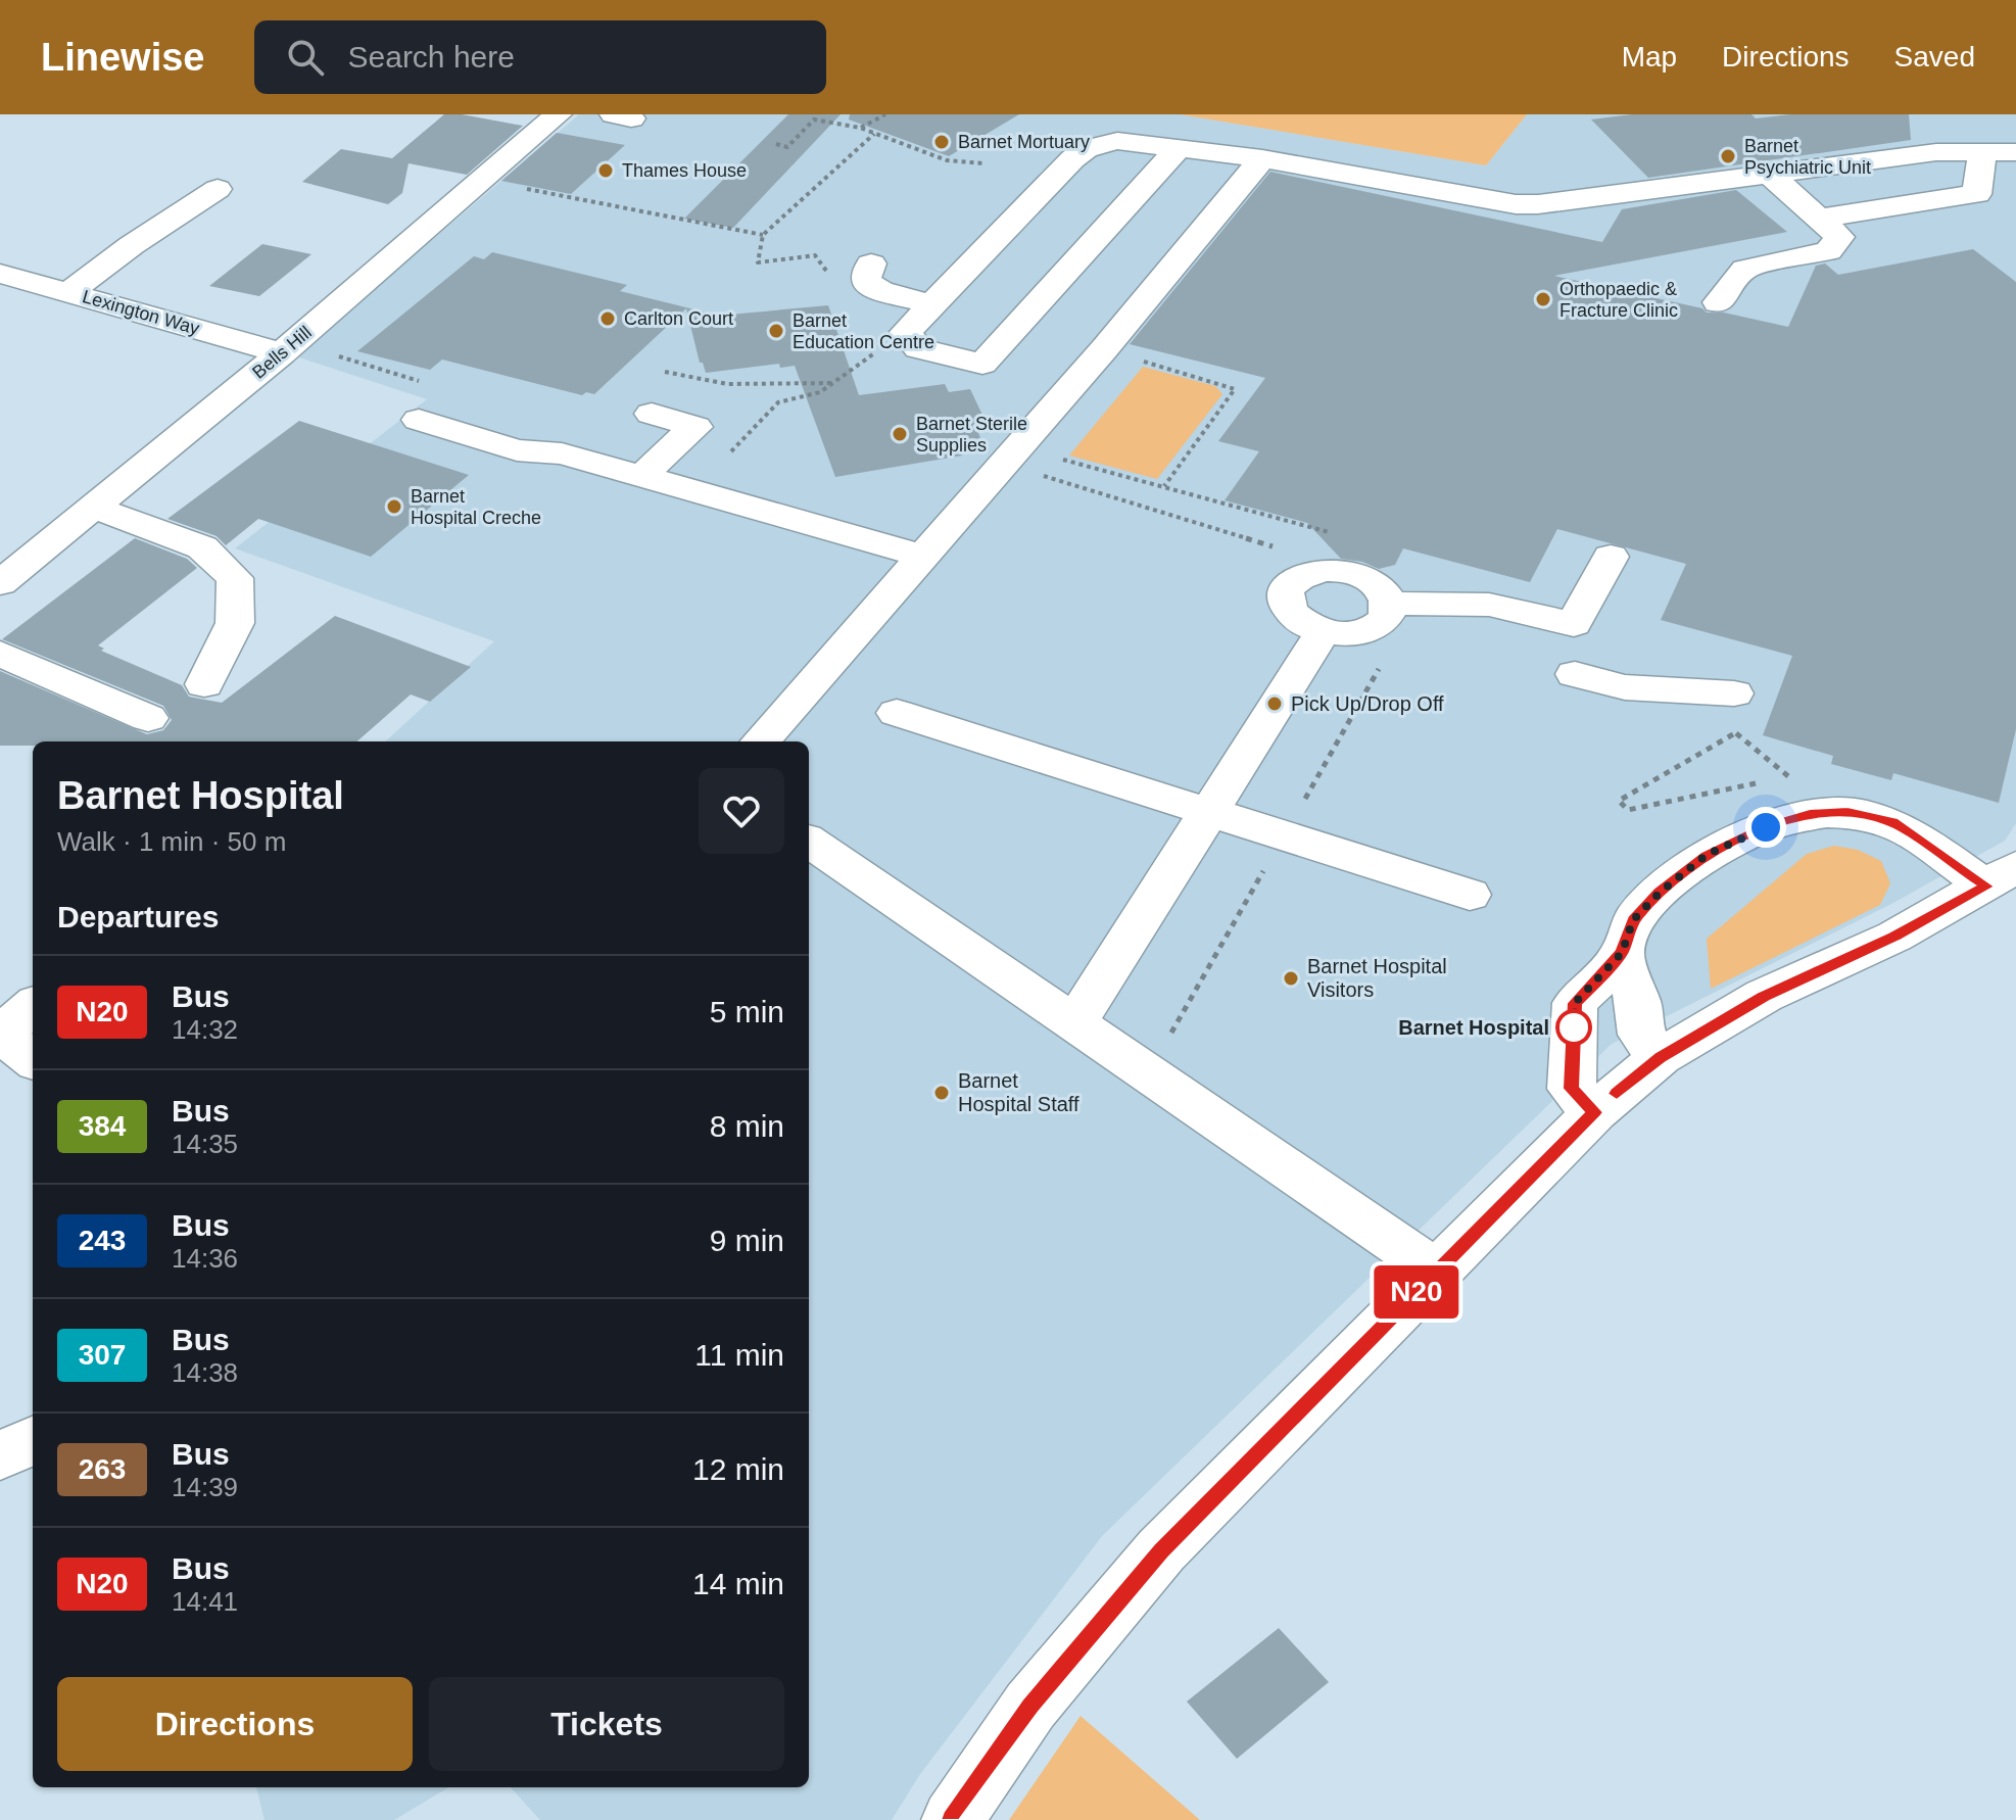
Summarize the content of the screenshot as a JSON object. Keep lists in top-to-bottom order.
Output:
{
  "streets": {
    "street": ["Lexington Way", "Bells Hill"]
  },
  "crossings": [
    ["Lexington Way", "Bells Hill"]
  ],
  "places": [
    "Barnet Mortuary",
    "Barnet Psychiatric Unit",
    "Thames House",
    "Orthopaedic & Fracture Clinic",
    "Carlton Court",
    "Barnet Education Centre",
    "Barnet Sterile Supplies",
    "Barnet Hospital Creche",
    "Pick Up/Drop Off",
    "Barnet Hospital Visitors",
    "Barnet Hospital",
    "Barnet Hospital Staff"
  ],
  "lines": ["bus line N20"],
  "page": {
    "header": "Linewise",
    "search": "Search here",
    "nav": ["Map", "Directions", "Saved"],
    "on_map": "N20",
    "heading": [
      ["Barnet Hospital", "Walk · 1 min · 50 m"],
      "Departures"
    ],
    "list": [
      {
        "mark": "N20",
        "name": "Bus",
        "note": "14:32",
        "value": "5 min"
      },
      {
        "mark": "384",
        "name": "Bus",
        "note": "14:35",
        "value": "8 min"
      },
      {
        "mark": "243",
        "name": "Bus",
        "note": "14:36",
        "value": "9 min"
      },
      {
        "mark": "307",
        "name": "Bus",
        "note": "14:38",
        "value": "11 min"
      },
      {
        "mark": "263",
        "name": "Bus",
        "note": "14:39",
        "value": "12 min"
      },
      {
        "mark": "N20",
        "name": "Bus",
        "note": "14:41",
        "value": "14 min"
      }
    ],
    "buttons": ["Directions", "Tickets"]
  }
}
